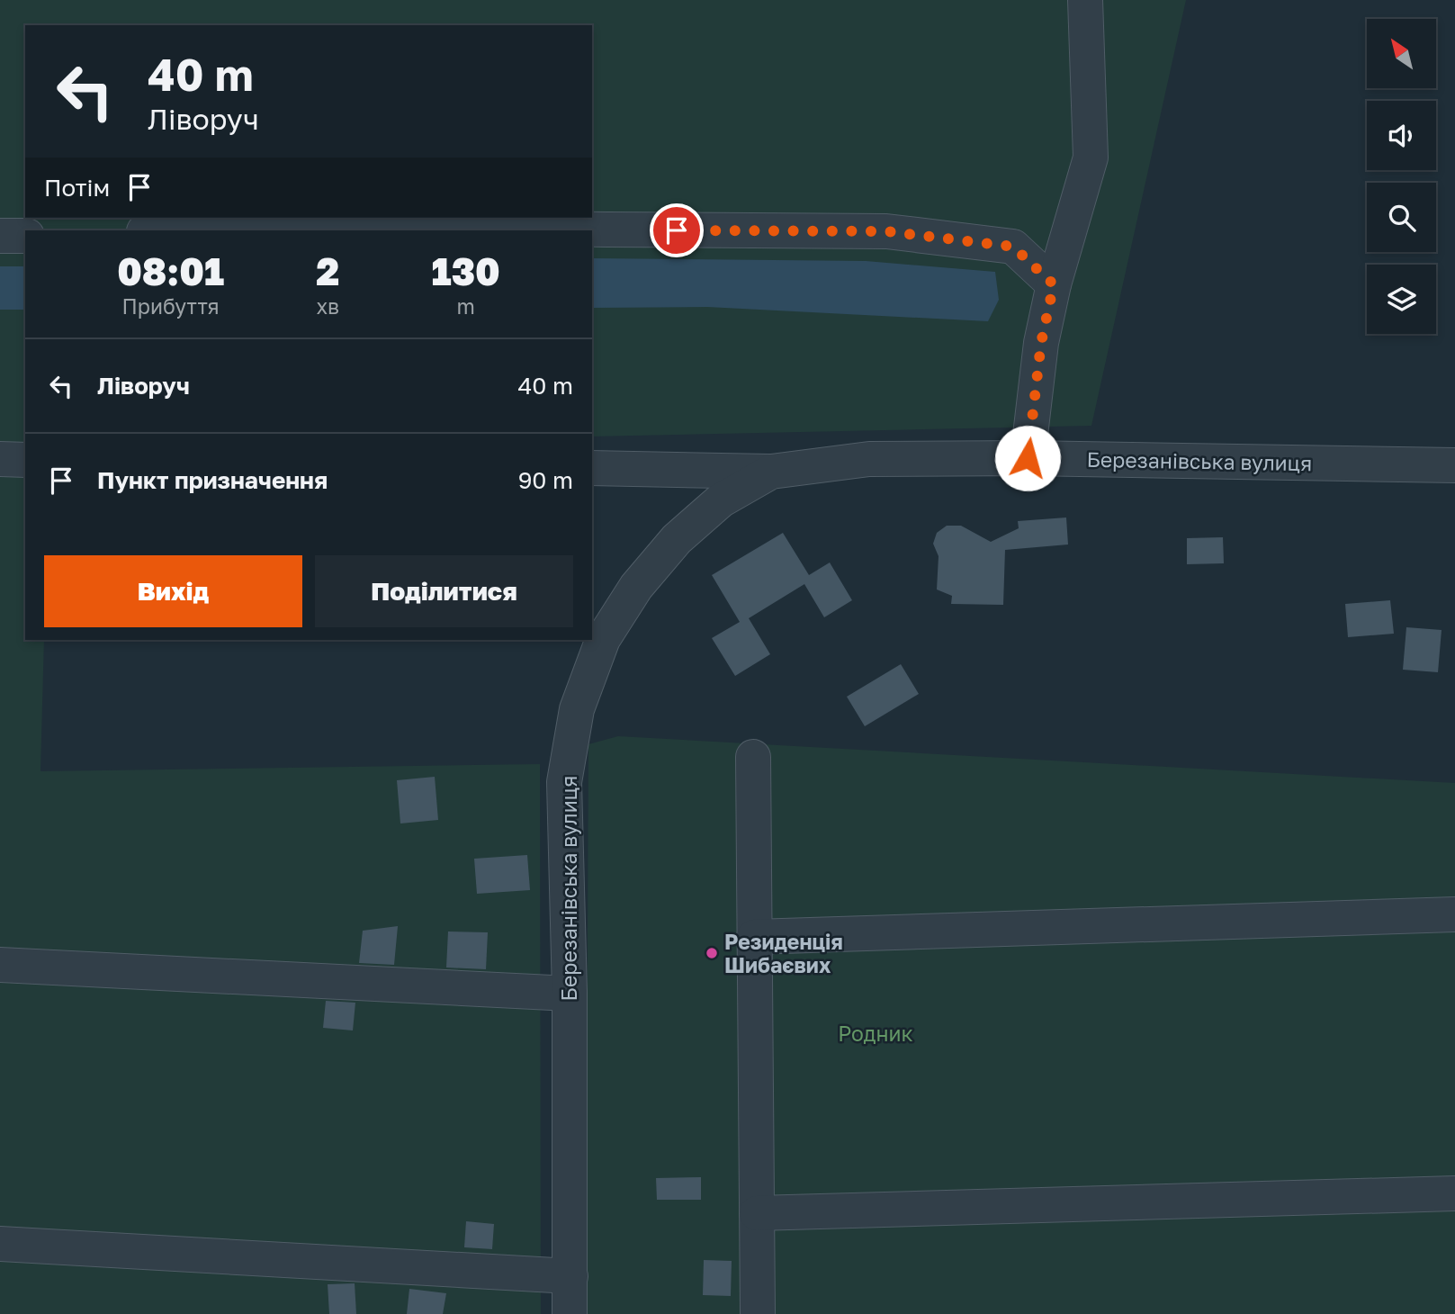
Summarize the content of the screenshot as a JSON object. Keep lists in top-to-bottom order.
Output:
{
  "streets": {
    "street": ["Березанівська вулиця"]
  },
  "parks": ["Родник"],
  "places": ["Резиденція Шибаєвих"],
  "north": "top left",
  "page": {
    "turn": ["40 m", "Ліворуч"],
    "then": "Потім",
    "eta": [
      "08:01",
      "Прибуття",
      "2",
      "хв",
      "130",
      "m"
    ],
    "list": [
      {
        "name": "Ліворуч",
        "value": "40 m"
      },
      {
        "name": "Пункт призначення",
        "value": "90 m"
      }
    ],
    "buttons": ["Вихід", "Поділитися"]
  }
}
